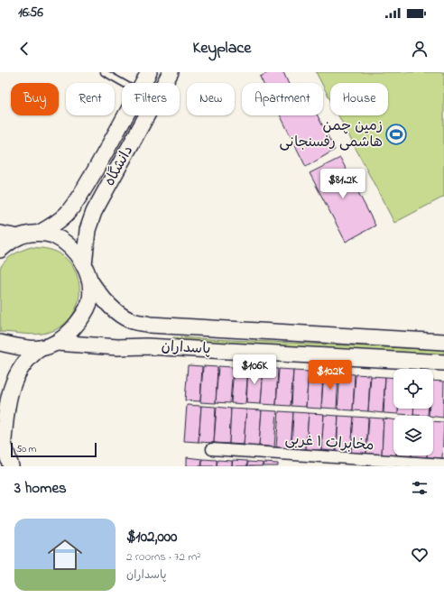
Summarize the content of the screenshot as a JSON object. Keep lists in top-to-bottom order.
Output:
{
  "streets": {
    "main road": ["دانشگاه", "پاسداران"],
    "street": ["مخابرات ۱ غربی"]
  },
  "places": {
    "sports": ["زمین چمن هاشمی رفسنجانی"]
  },
  "scale_bar": "50 m",
  "page": {
    "status": "16:56",
    "header": "Keyplace",
    "chip": [
      "Buy",
      "Rent",
      "Filters",
      "New",
      "Apartment",
      "House"
    ],
    "price": ["$81.2K", "$106K", "$102K"],
    "scale": "50 m",
    "heading": "3 homes",
    "list": [
      {
        "name": "$102,000",
        "note": "2 rooms · 72 m² · پاسداران"
      }
    ]
  }
}
